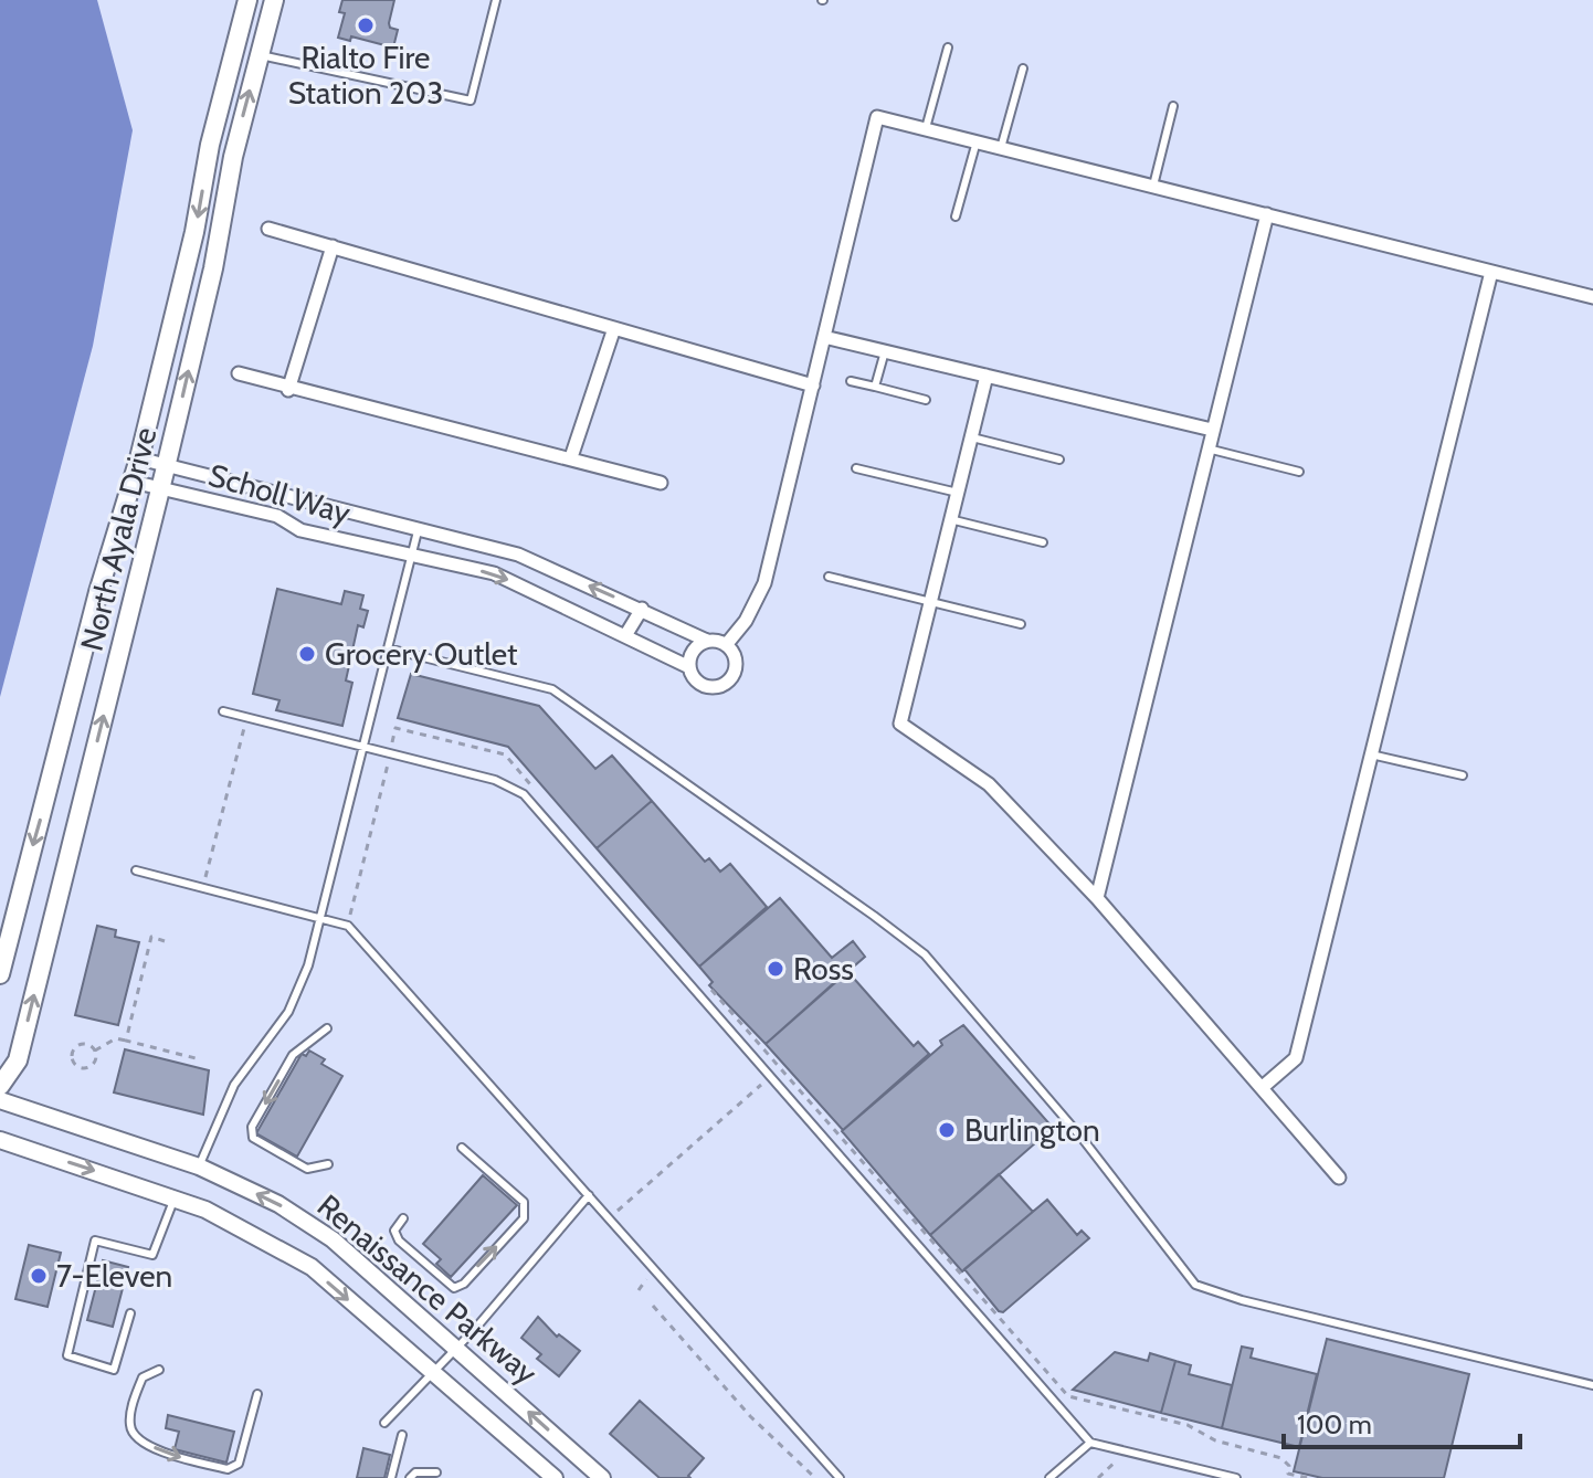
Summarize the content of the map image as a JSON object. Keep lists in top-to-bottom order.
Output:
{
  "streets": {
    "main road": ["North Ayala Drive"],
    "street": ["Scholl Way", "Renaissance Parkway"]
  },
  "crossings": [
    ["Scholl Way", "North Ayala Drive"]
  ],
  "places": [
    "Rialto Fire Station 203",
    "Grocery Outlet",
    "Ross",
    "Burlington",
    "7-Eleven"
  ],
  "scale_bar": "100 m"
}
